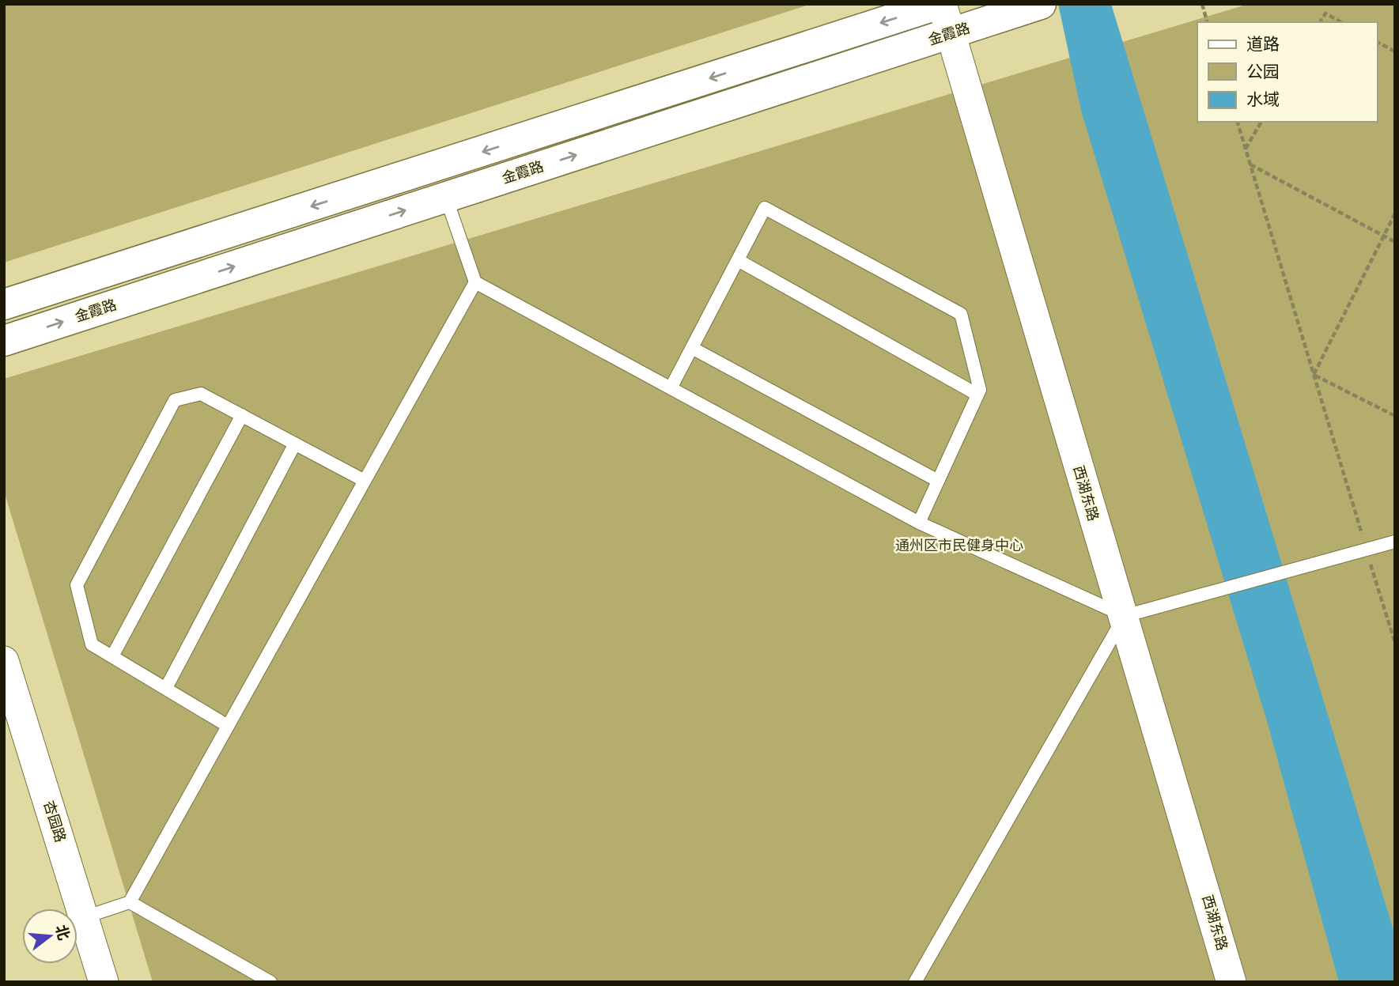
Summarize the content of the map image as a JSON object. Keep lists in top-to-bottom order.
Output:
{
  "streets": {
    "main road": ["金霞路"],
    "street": ["西湖东路", "杏园路"]
  },
  "crossings": [
    ["金霞路", "西湖东路"]
  ],
  "parks": ["通州区市民健身中心"],
  "legend": ["道路", "公园", "水域"],
  "north": "right"
}
